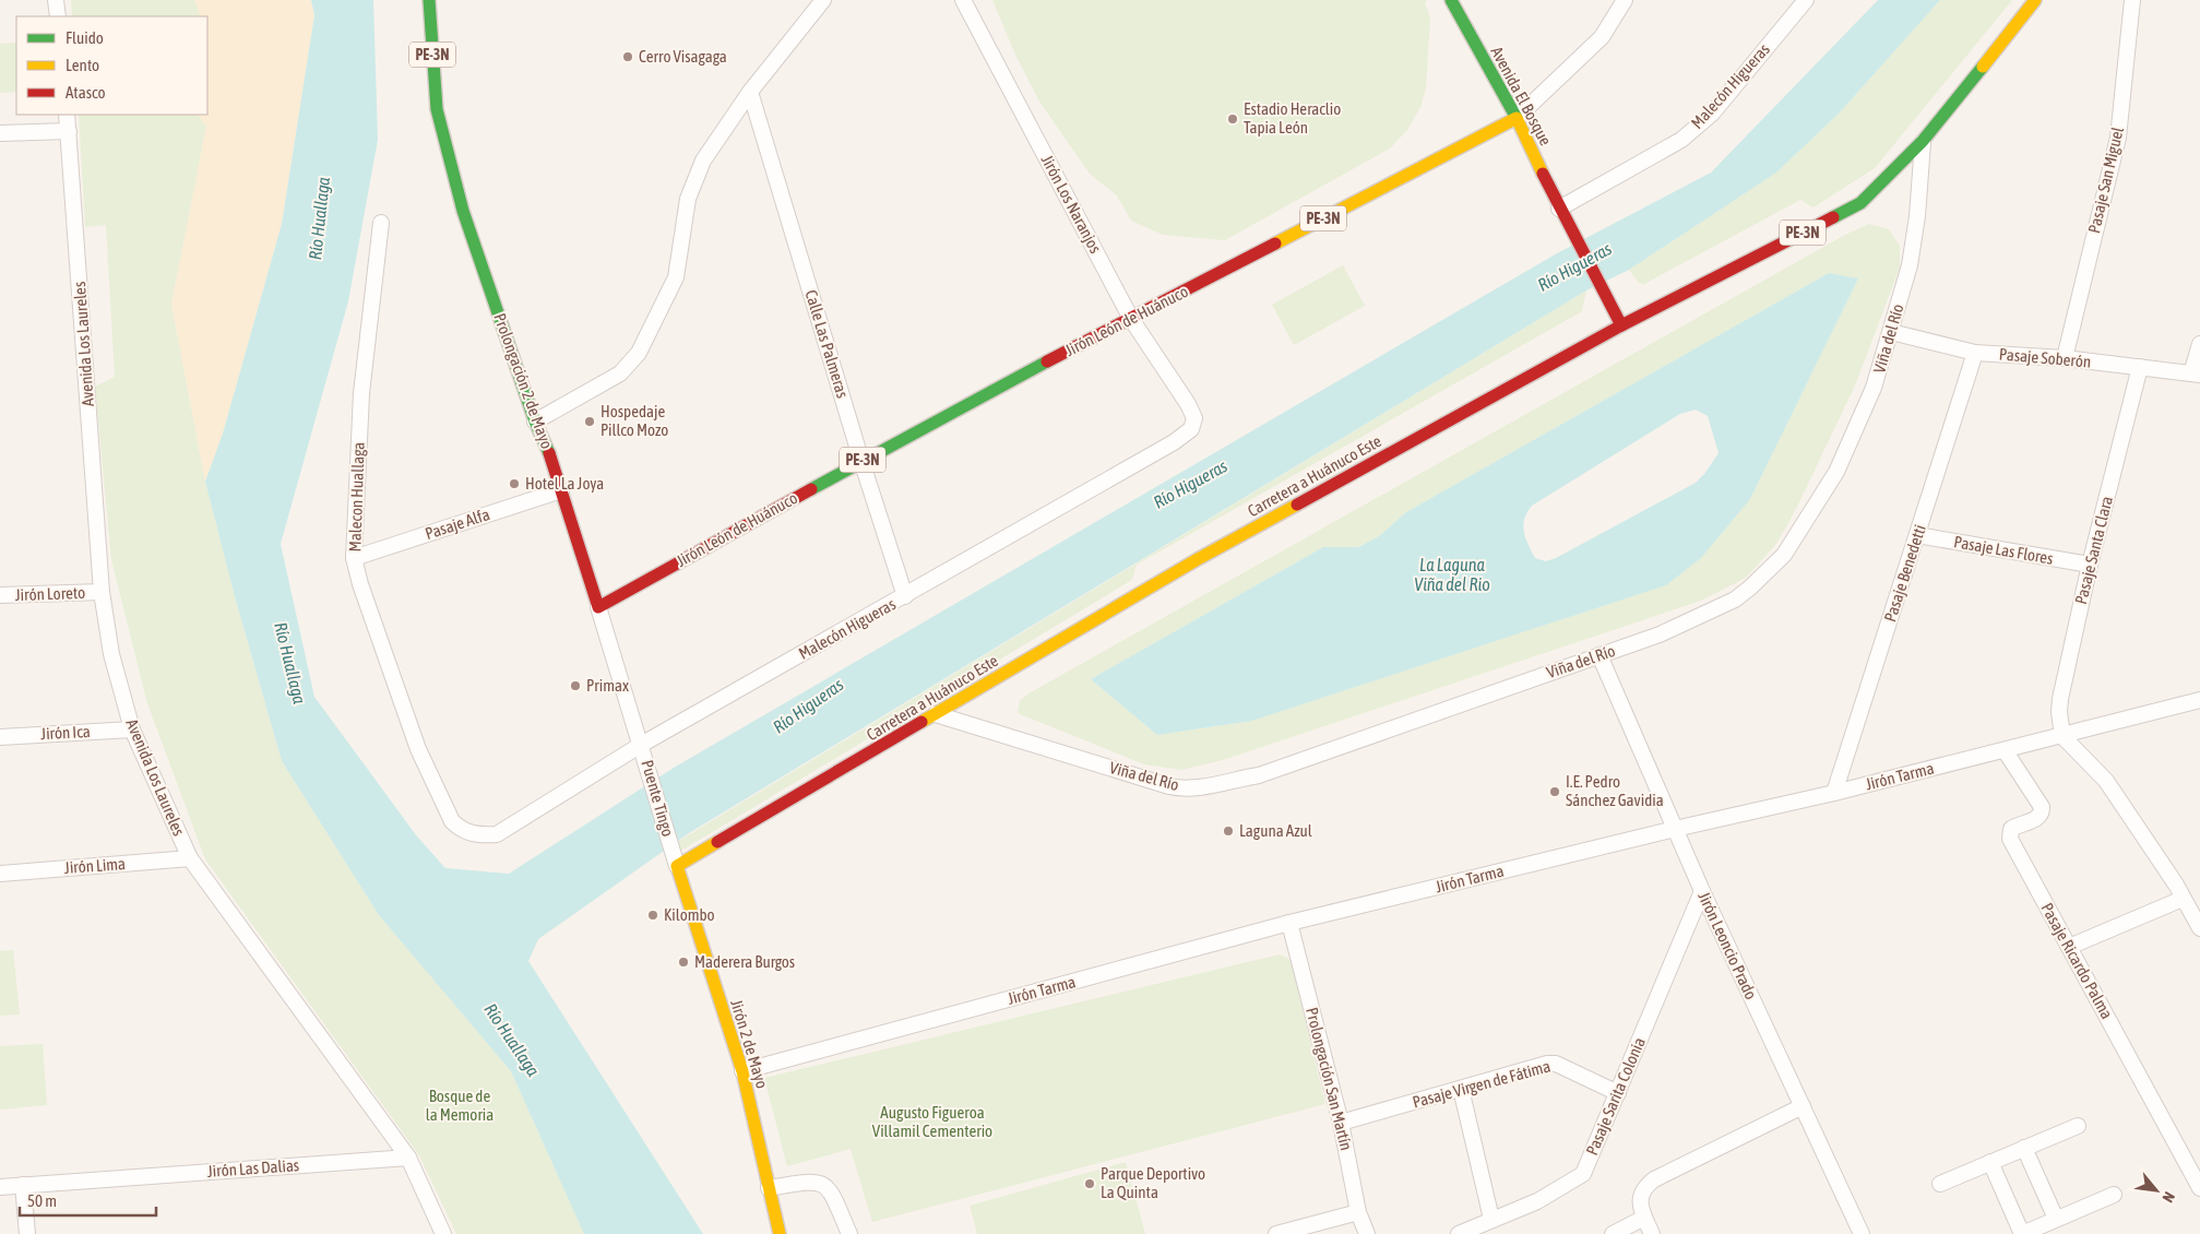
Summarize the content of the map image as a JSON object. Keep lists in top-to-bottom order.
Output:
{
  "streets": {
    "main road": [
      "PE-3N",
      "Avenida El Bosque",
      "Jirón León de Huánuco",
      "Prolongación 2 de Mayo",
      "Carretera a Huánuco Este",
      "Jirón 2 de Mayo"
    ],
    "street": [
      "Malecón Higueras",
      "Pasaje San Miguel",
      "Jirón Los Naranjos",
      "Viña del Río",
      "Avenida Los Laureles",
      "Calle Las Palmeras",
      "Pasaje Soberón",
      "Malecon Huallaga",
      "Pasaje Alfa",
      "Pasaje Las Flores",
      "Pasaje Santa Clara",
      "Pasaje Benedetti",
      "Jirón Loreto",
      "Jirón Ica",
      "Jirón Tarma",
      "Puente Tingo",
      "Jirón Lima",
      "Jirón Leoncio Prado",
      "Pasaje Ricardo Palma",
      "Prolongación San Martín",
      "Pasaje Virgen de Fátima",
      "Pasaje Sarita Colonia",
      "Jirón Las Dalias"
    ]
  },
  "crossings": [
    ["Malecón Higueras", "Avenida El Bosque"],
    ["Malecón Higueras", "Jirón Los Naranjos"],
    ["Malecón Higueras", "Calle Las Palmeras"],
    ["Malecón Higueras", "Prolongación 2 de Mayo"],
    ["Malecón Higueras", "Malecon Huallaga"],
    ["Malecón Higueras", "Puente Tingo"],
    ["Avenida El Bosque", "Jirón León de Huánuco"],
    ["Avenida El Bosque", "Carretera a Huánuco Este"],
    ["Pasaje San Miguel", "Pasaje Soberón"],
    ["Jirón Los Naranjos", "Jirón León de Huánuco"],
    ["Jirón León de Huánuco", "Calle Las Palmeras"],
    ["Jirón León de Huánuco", "Prolongación 2 de Mayo"],
    ["Viña del Río", "Pasaje Soberón"],
    ["Viña del Río", "Carretera a Huánuco Este"],
    ["Viña del Río", "Jirón Leoncio Prado"],
    ["Avenida Los Laureles", "Jirón Loreto"],
    ["Avenida Los Laureles", "Jirón Ica"],
    ["Avenida Los Laureles", "Jirón Lima"],
    ["Avenida Los Laureles", "Jirón Las Dalias"],
    ["Pasaje Soberón", "Pasaje Santa Clara"],
    ["Pasaje Soberón", "Pasaje Benedetti"],
    ["Prolongación 2 de Mayo", "Pasaje Alfa"],
    ["Prolongación 2 de Mayo", "Puente Tingo"],
    ["Carretera a Huánuco Este", "Puente Tingo"],
    ["Carretera a Huánuco Este", "Jirón 2 de Mayo"],
    ["Malecon Huallaga", "Pasaje Alfa"],
    ["Pasaje Las Flores", "Pasaje Santa Clara"],
    ["Pasaje Las Flores", "Pasaje Benedetti"],
    ["Pasaje Santa Clara", "Jirón Tarma"],
    ["Pasaje Benedetti", "Jirón Tarma"],
    ["Jirón Tarma", "Jirón Leoncio Prado"],
    ["Jirón Tarma", "Pasaje Ricardo Palma"],
    ["Jirón Tarma", "Jirón 2 de Mayo"],
    ["Jirón Tarma", "Prolongación San Martín"],
    ["Puente Tingo", "Jirón 2 de Mayo"],
    ["Jirón Leoncio Prado", "Pasaje Sarita Colonia"],
    ["Prolongación San Martín", "Pasaje Virgen de Fátima"],
    ["Pasaje Virgen de Fátima", "Pasaje Sarita Colonia"]
  ],
  "water": ["Río Huallaga", "Río Higueras", "La Laguna Viña del Rio"],
  "parks": ["Bosque de la Memoria", "Augusto Figueroa Villamil Cementerio"],
  "places": [
    "Cerro Visagaga",
    "Estadio Heraclio Tapia León",
    "Hospedaje Pillco Mozo",
    "Hotel La Joya",
    "Primax",
    "I.E. Pedro Sánchez Gavidia",
    "Laguna Azul",
    "Kilombo",
    "Maderera Burgos",
    "Parque Deportivo La Quinta"
  ],
  "legend": ["Fluido", "Lento", "Atasco"],
  "scale_bar": "50 m",
  "north": "bottom right"
}
